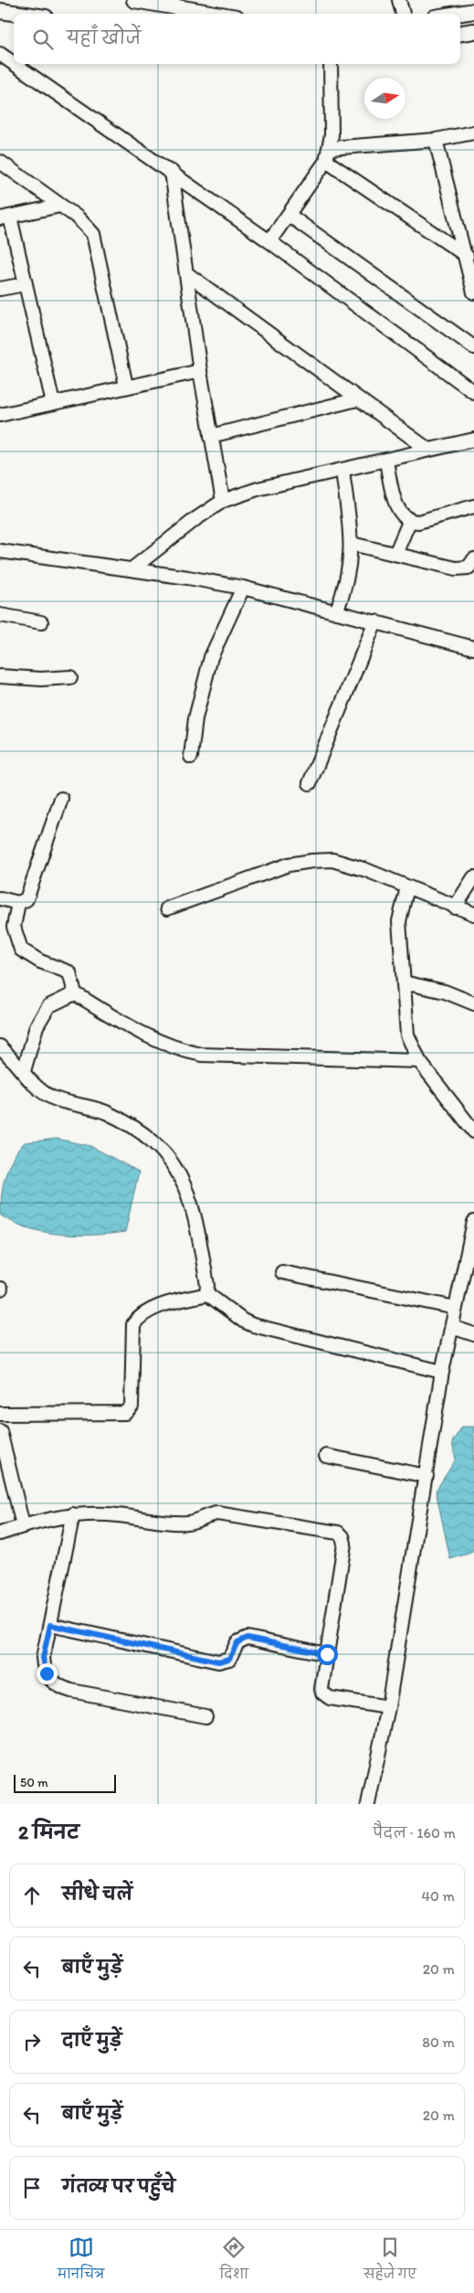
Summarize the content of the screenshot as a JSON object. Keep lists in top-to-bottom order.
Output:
{
  "scale_bar": "50 m",
  "north": "right",
  "page": {
    "search": "यहाँ खोजें",
    "scale": "50 m",
    "heading": ["2 मिनट", "पैदल · 160 m"],
    "list": [
      ["सीधे चलें", "40 m"],
      ["बाएँ मुड़ें", "20 m"],
      ["दाएँ मुड़ें", "80 m"],
      ["बाएँ मुड़ें", "20 m"],
      "गंतव्य पर पहुँचे"
    ],
    "nav": ["मानचित्र", "दिशा", "सहेजे गए"]
  }
}
